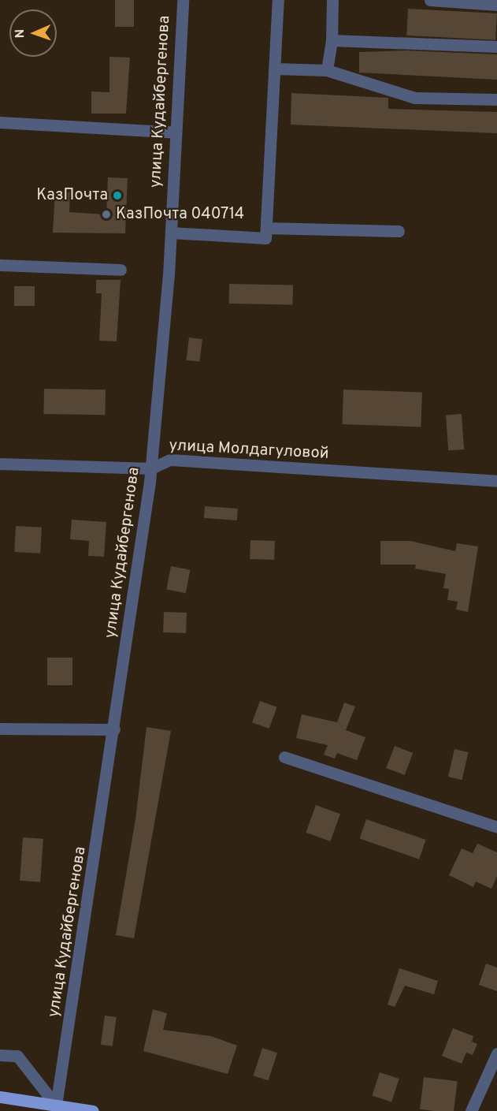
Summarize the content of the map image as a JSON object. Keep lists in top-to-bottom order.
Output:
{
  "streets": {
    "street": ["улица Кудайбергенова", "улица Молдагуловой"]
  },
  "crossings": [
    ["улица Кудайбергенова", "улица Молдагуловой"]
  ],
  "places": ["КазПочта", "КазПочта 040714"],
  "north": "left"
}
